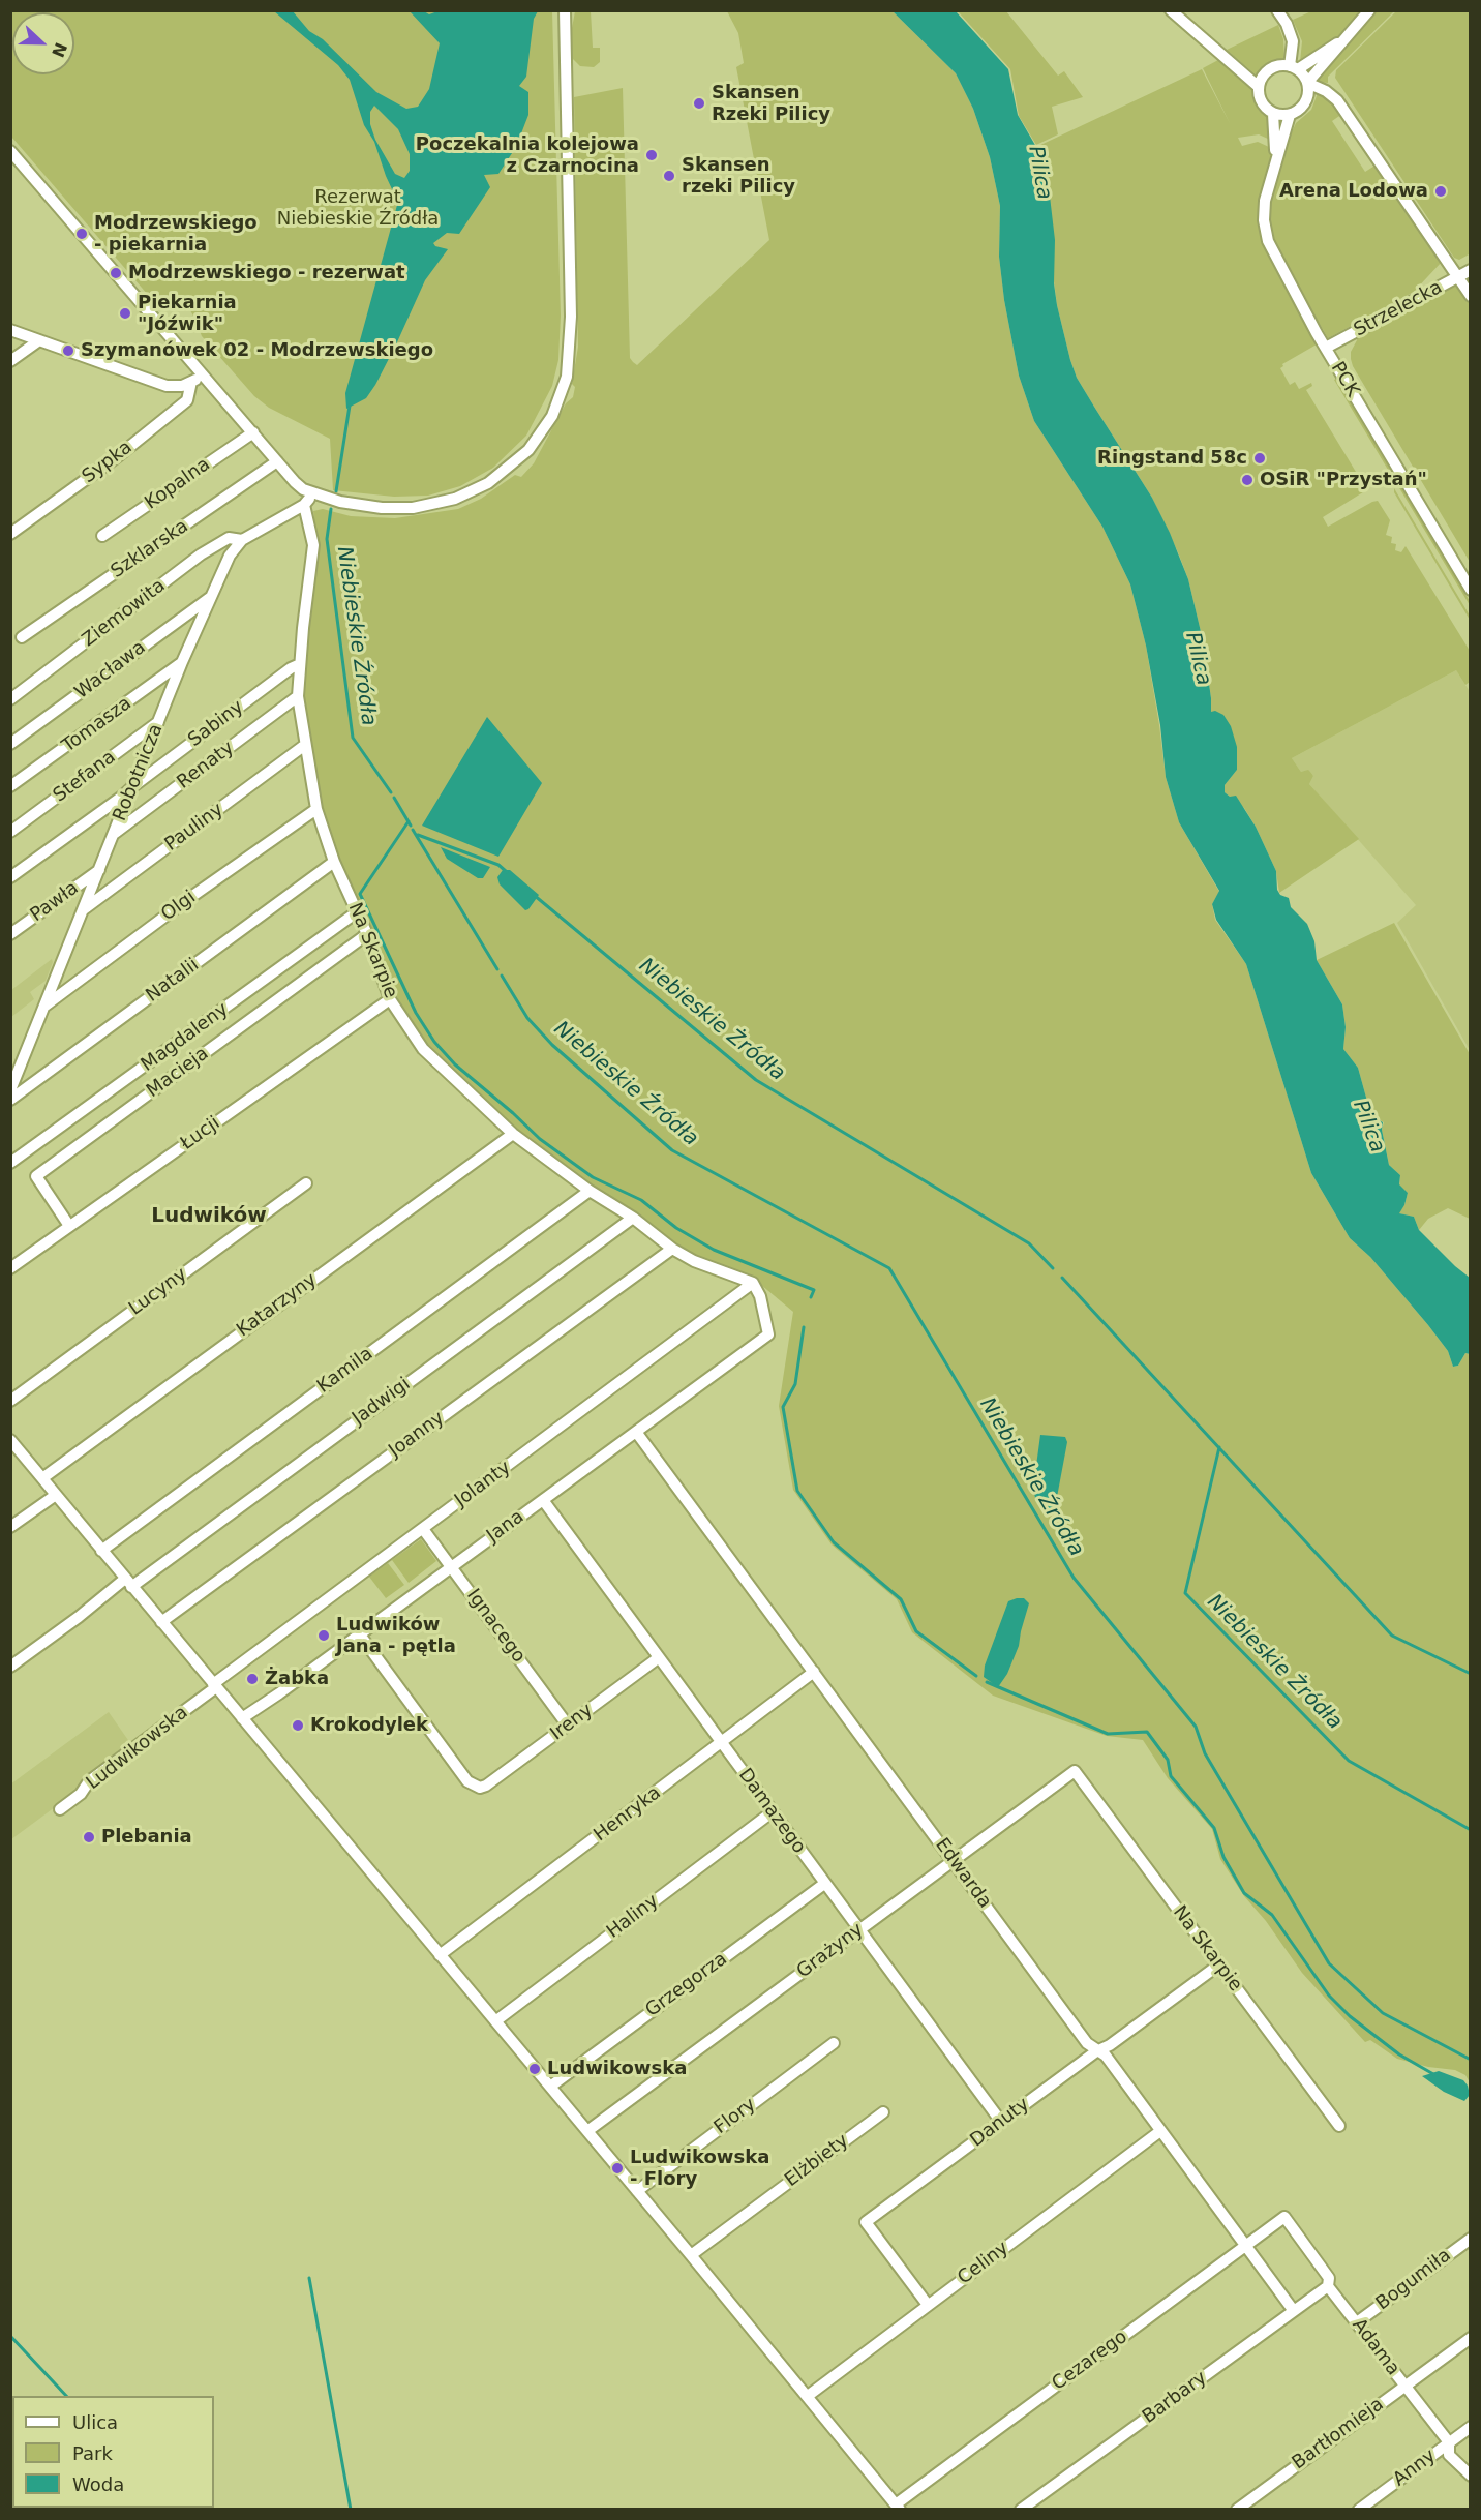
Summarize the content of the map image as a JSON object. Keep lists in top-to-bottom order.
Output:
{
  "streets": {
    "street": [
      "Strzelecka",
      "PCK",
      "Sypka",
      "Kopalna",
      "Szklarska",
      "Ziemowita",
      "Wacława",
      "Sabiny",
      "Tomasza",
      "Renaty",
      "Robotnicza",
      "Stefana",
      "Pauliny",
      "Pawła",
      "Olgi",
      "Na Skarpie",
      "Natalii",
      "Magdaleny",
      "Macieja",
      "Łucji",
      "Lucyny",
      "Katarzyny",
      "Kamila",
      "Jadwigi",
      "Joanny",
      "Jolanty",
      "Jana",
      "Ignacego",
      "Ireny",
      "Ludwikowska",
      "Damazego",
      "Henryka",
      "Edwarda",
      "Haliny",
      "Grażyny",
      "Grzegorza",
      "Flory",
      "Danuty",
      "Elżbiety",
      "Celiny",
      "Bogumiła",
      "Adama",
      "Cezarego",
      "Barbary",
      "Bartłomieja",
      "Anny"
    ]
  },
  "crossings": [
    ["Strzelecka", "PCK"],
    ["Ziemowita", "Robotnicza"],
    ["Wacława", "Robotnicza"],
    ["Sabiny", "Robotnicza"],
    ["Sabiny", "Na Skarpie"],
    ["Tomasza", "Robotnicza"],
    ["Renaty", "Robotnicza"],
    ["Renaty", "Na Skarpie"],
    ["Robotnicza", "Stefana"],
    ["Robotnicza", "Pauliny"],
    ["Robotnicza", "Pawła"],
    ["Robotnicza", "Olgi"],
    ["Robotnicza", "Na Skarpie"],
    ["Pauliny", "Na Skarpie"],
    ["Olgi", "Na Skarpie"],
    ["Na Skarpie", "Natalii"],
    ["Na Skarpie", "Magdaleny"],
    ["Na Skarpie", "Macieja"],
    ["Na Skarpie", "Łucji"],
    ["Na Skarpie", "Katarzyny"],
    ["Na Skarpie", "Kamila"],
    ["Na Skarpie", "Jadwigi"],
    ["Na Skarpie", "Joanny"],
    ["Na Skarpie", "Jolanty"],
    ["Na Skarpie", "Jana"],
    ["Na Skarpie", "Grażyny"],
    ["Na Skarpie", "Danuty"],
    ["Macieja", "Łucji"],
    ["Jolanty", "Jana"],
    ["Jolanty", "Ignacego"],
    ["Jolanty", "Ludwikowska"],
    ["Jana", "Ignacego"],
    ["Jana", "Ireny"],
    ["Jana", "Damazego"],
    ["Jana", "Edwarda"],
    ["Ignacego", "Ireny"],
    ["Ireny", "Damazego"],
    ["Damazego", "Henryka"],
    ["Damazego", "Haliny"],
    ["Damazego", "Grażyny"],
    ["Damazego", "Grzegorza"],
    ["Damazego", "Danuty"],
    ["Henryka", "Edwarda"],
    ["Edwarda", "Grażyny"],
    ["Edwarda", "Danuty"],
    ["Edwarda", "Celiny"],
    ["Edwarda", "Cezarego"],
    ["Edwarda", "Barbary"],
    ["Danuty", "Celiny"],
    ["Bogumiła", "Adama"],
    ["Adama", "Cezarego"],
    ["Adama", "Barbary"],
    ["Adama", "Bartłomieja"],
    ["Adama", "Anny"]
  ],
  "districts": ["Ludwików"],
  "water": ["Pilica", "Niebieskie Źródła", "Niebieskie Żródła"],
  "parks": ["Rezerwat Niebieskie Źródła"],
  "places": [
    "Skansen Rzeki Pilicy",
    "Poczekalnia kolejowa z Czarnocina",
    "Skansen rzeki Pilicy",
    "Arena Lodowa",
    "Modrzewskiego - piekarnia",
    "Modrzewskiego - rezerwat",
    "Piekarnia \"Jóźwik\"",
    "Szymanówek 02 - Modrzewskiego",
    "Ringstand 58c",
    "OSiR \"Przystań\"",
    "Ludwików Jana - pętla",
    "Żabka",
    "Krokodylek",
    "Plebania",
    "Ludwikowska",
    "Ludwikowska - Flory"
  ],
  "legend": ["Ulica", "Park", "Woda"],
  "north": "right"
}
